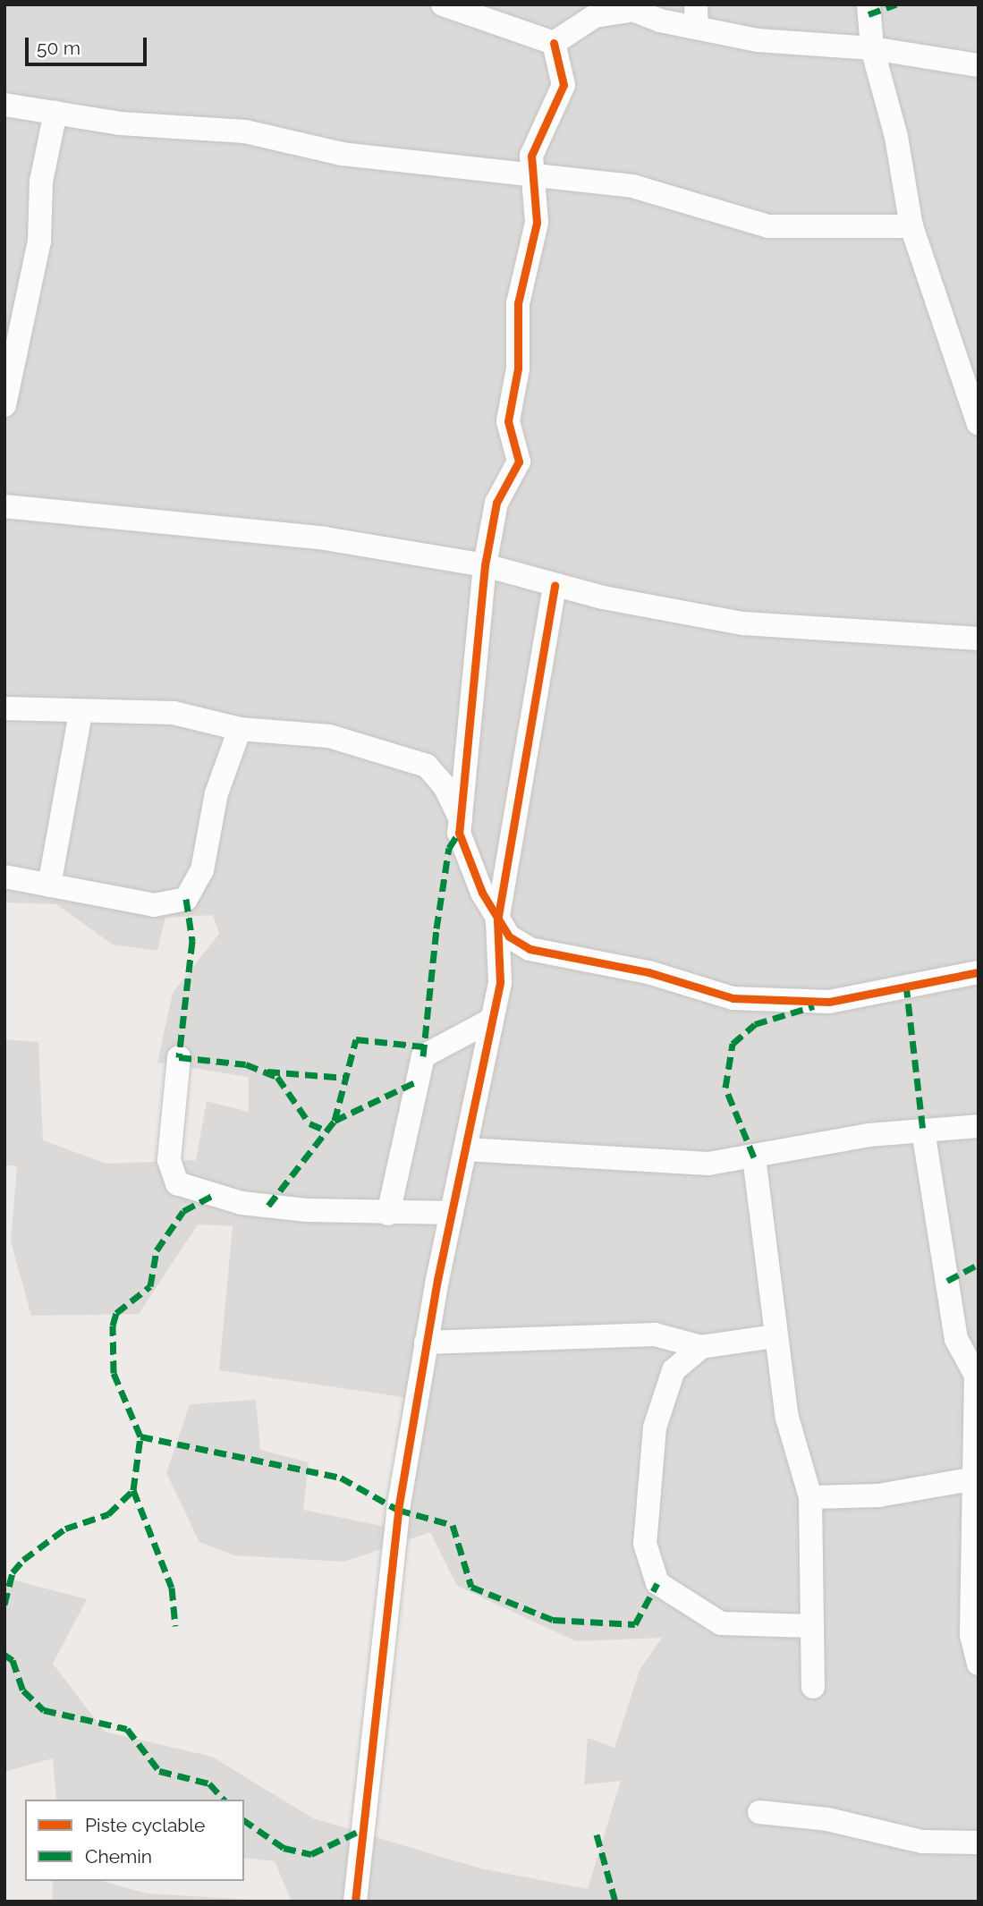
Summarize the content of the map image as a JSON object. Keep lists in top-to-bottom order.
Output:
{
  "legend": ["Piste cyclable", "Chemin"],
  "scale_bar": "50 m"
}
